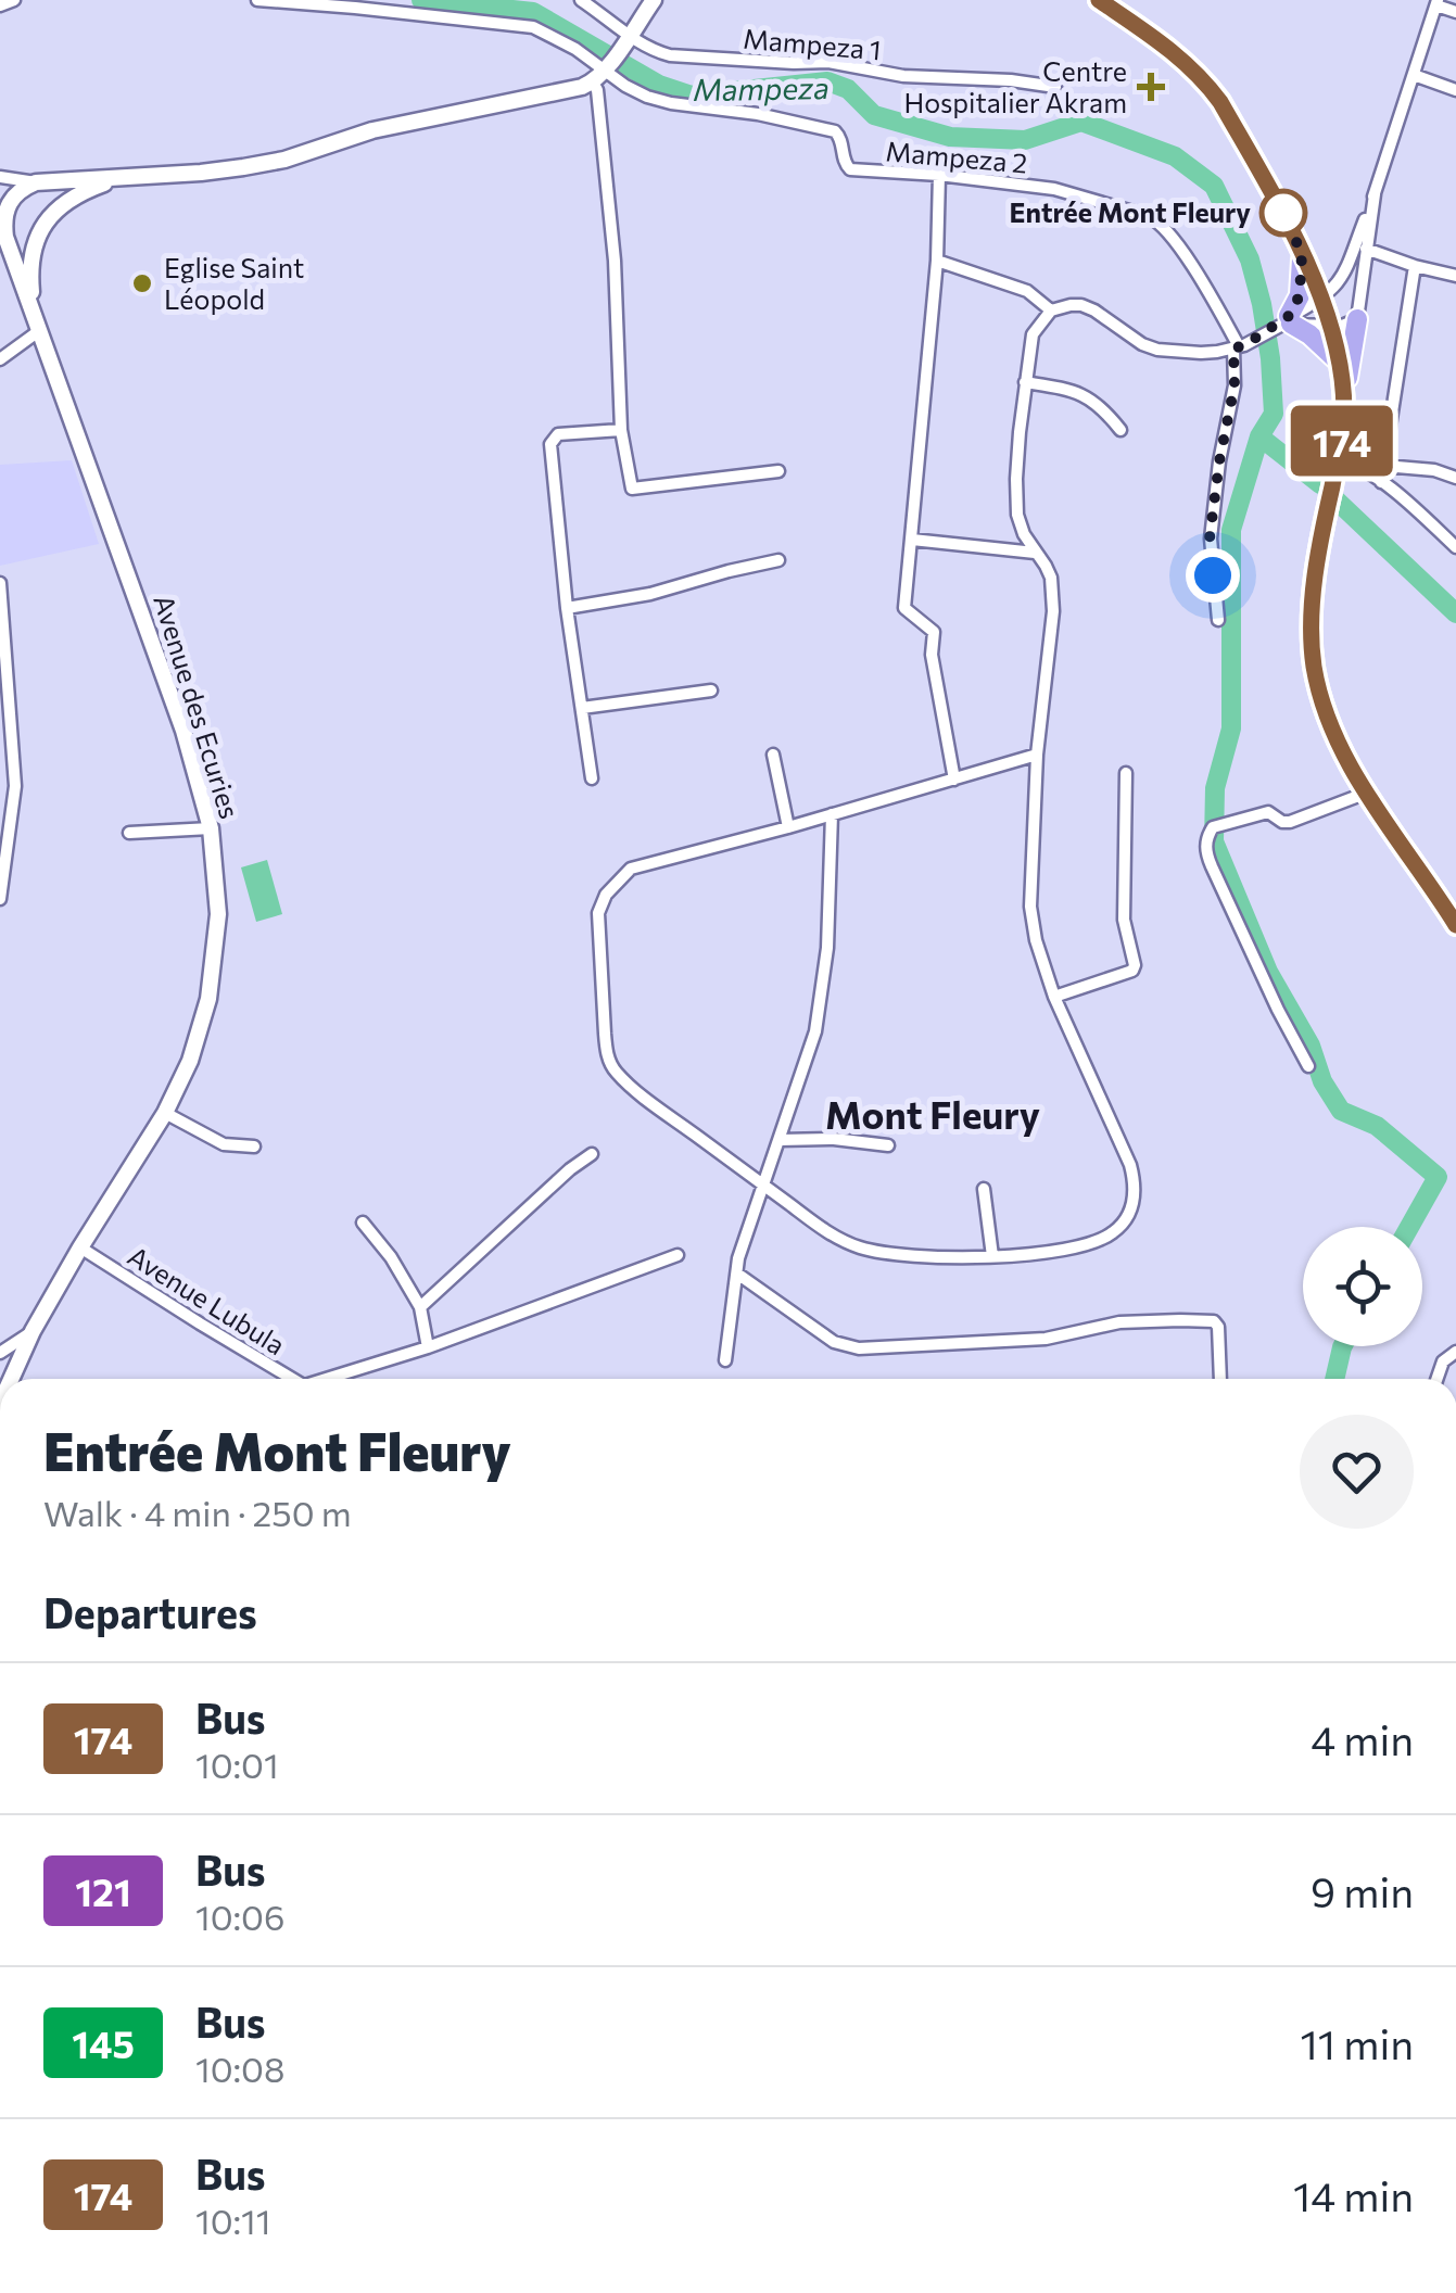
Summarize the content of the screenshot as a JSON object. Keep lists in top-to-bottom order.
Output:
{
  "streets": {
    "street": [
      "Mampeza 1",
      "Mampeza 2",
      "Avenue des Ecuries",
      "Avenue Lubula"
    ]
  },
  "crossings": [
    ["Mampeza 2", "Avenue des Ecuries"],
    ["Avenue des Ecuries", "Avenue Lubula"]
  ],
  "districts": ["Mont Fleury"],
  "water": ["Mampeza"],
  "places": {
    "health": ["Centre Hospitalier Akram"],
    "other": ["Entrée Mont Fleury", "Eglise Saint Léopold"]
  },
  "lines": ["bus line 174"],
  "page": {
    "on_map": "174",
    "heading": [
      ["Entrée Mont Fleury", "Walk · 4 min · 250 m"],
      "Departures"
    ],
    "list": [
      {
        "mark": "174",
        "name": "Bus",
        "note": "10:01",
        "value": "4 min"
      },
      {
        "mark": "121",
        "name": "Bus",
        "note": "10:06",
        "value": "9 min"
      },
      {
        "mark": "145",
        "name": "Bus",
        "note": "10:08",
        "value": "11 min"
      },
      {
        "mark": "174",
        "name": "Bus",
        "note": "10:11",
        "value": "14 min"
      }
    ]
  }
}
